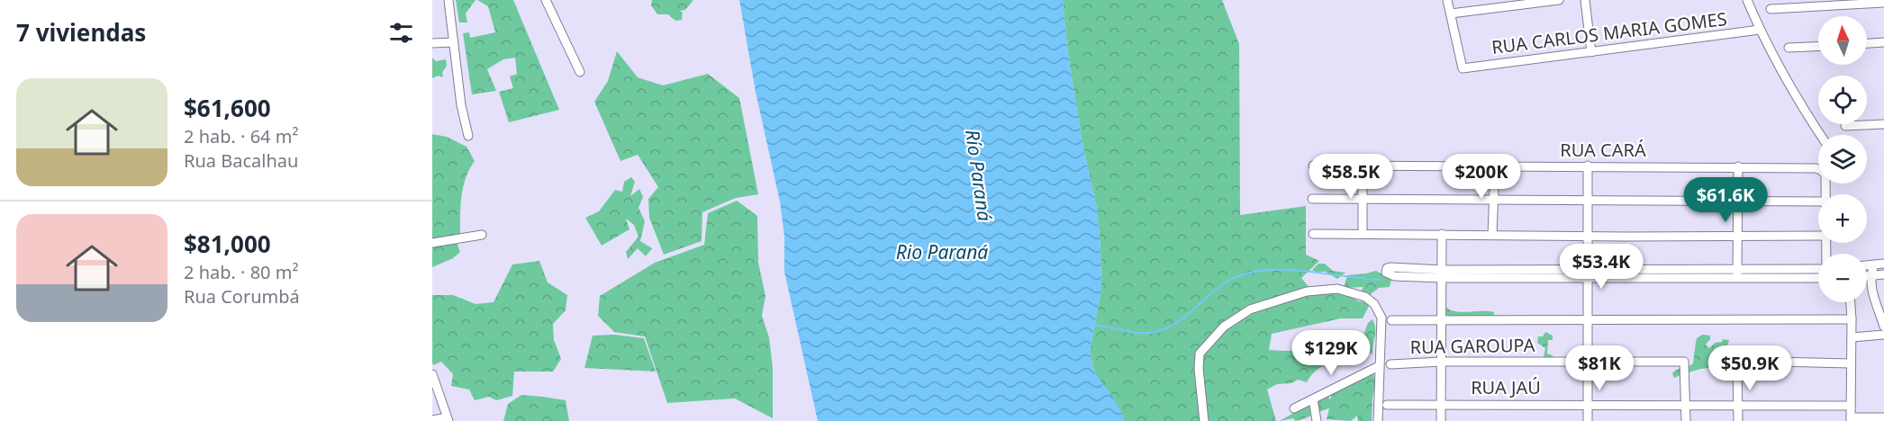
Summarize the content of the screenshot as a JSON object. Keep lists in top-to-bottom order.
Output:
{
  "streets": {
    "street": [
      "RUA CARLOS MARIA GOMES",
      "RUA CARÁ",
      "RUA GAROUPA",
      "RUA JAÚ"
    ]
  },
  "crossings": [
    ["RUA GAROUPA", "RUA JAÚ"]
  ],
  "water": ["Río Paraná", "Rio Paraná"],
  "north": "top",
  "page": {
    "heading": "7 viviendas",
    "map_buttons": ["+", "−"],
    "list": [
      {
        "name": "$61,600",
        "note": "2 hab. · 64 m² · Rua Bacalhau"
      },
      {
        "name": "$81,000",
        "note": "2 hab. · 80 m² · Rua Corumbá"
      }
    ],
    "price": [
      "$58.5K",
      "$200K",
      "$61.6K",
      "$53.4K",
      "$129K",
      "$81K",
      "$50.9K"
    ]
  }
}
